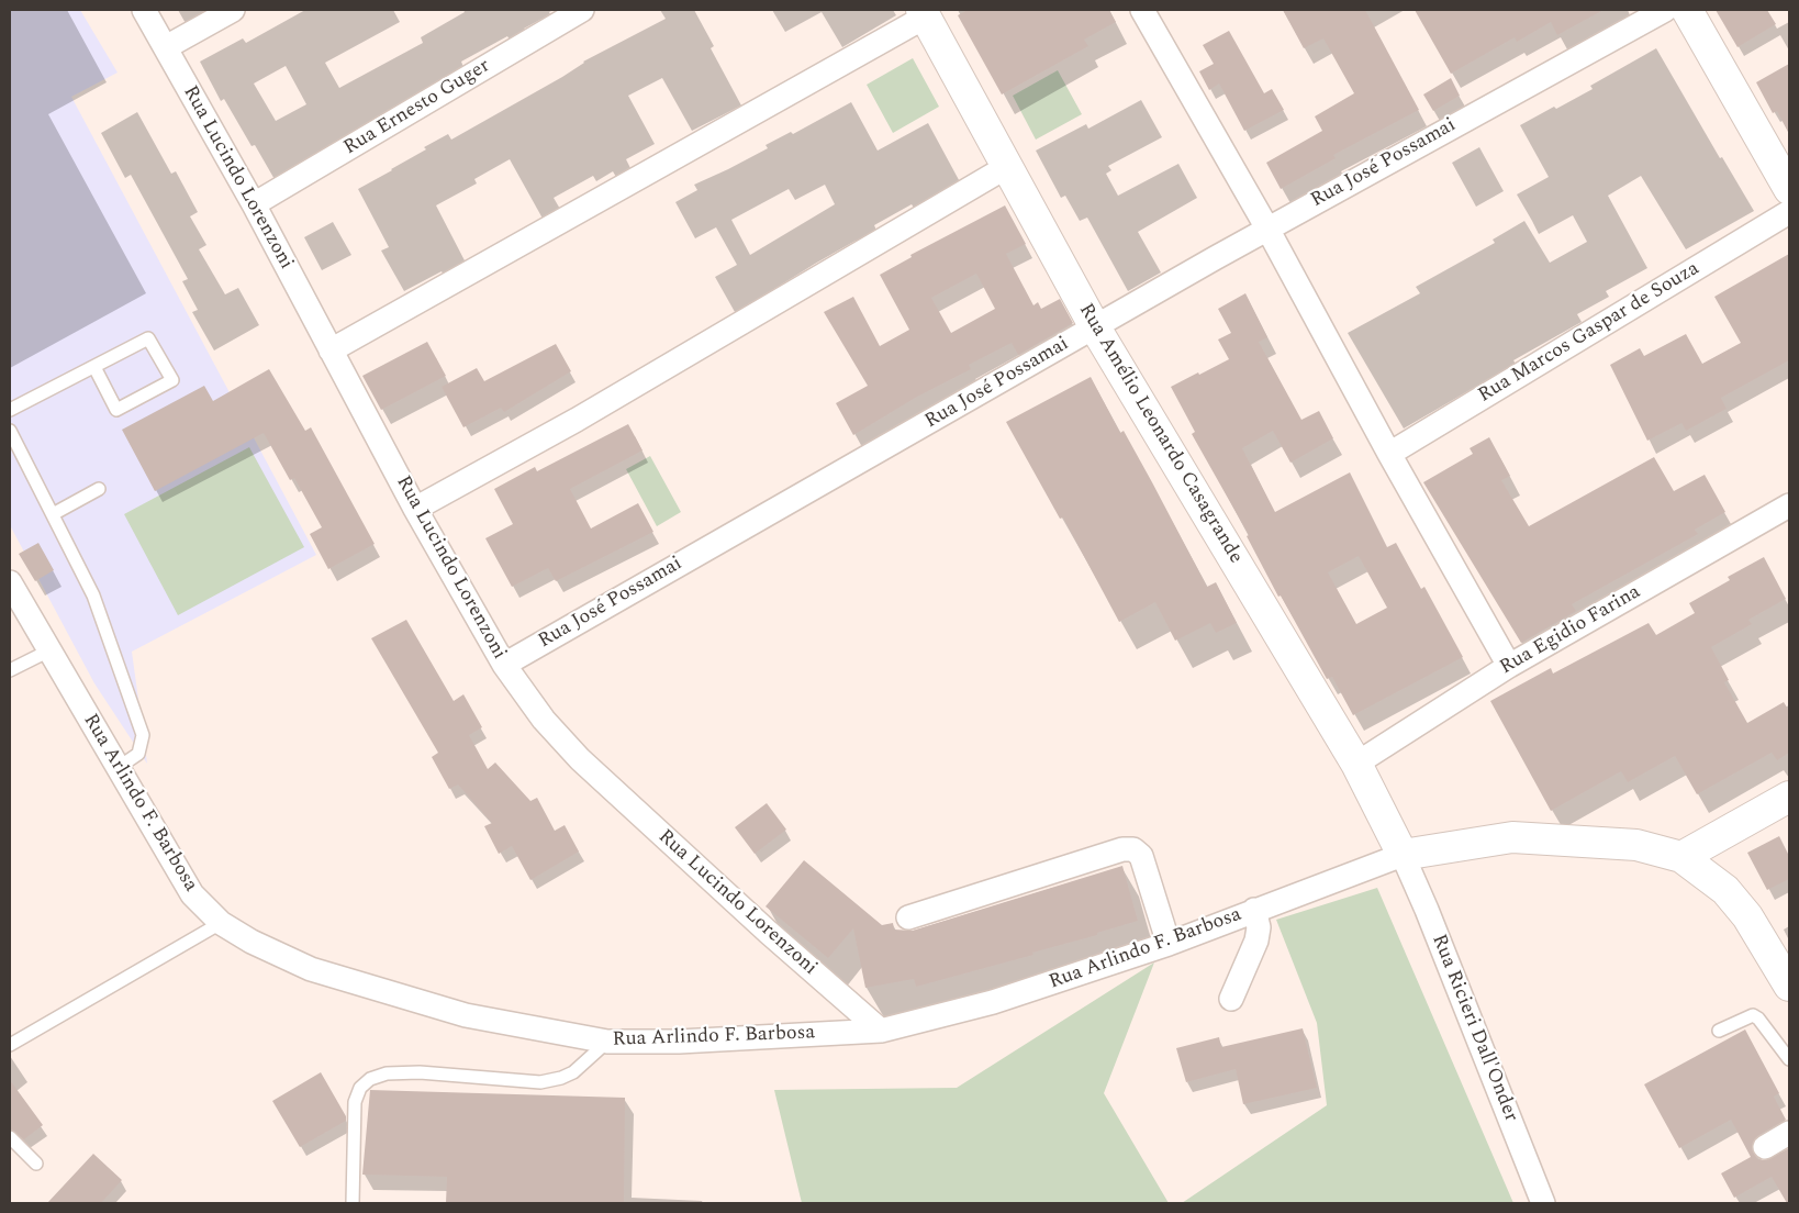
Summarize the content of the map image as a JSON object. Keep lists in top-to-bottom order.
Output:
{
  "streets": {
    "street": [
      "Rua Ernesto Guger",
      "Rua José Possamai",
      "Rua Lucindo Lorenzoni",
      "Rua Marcos Gaspar de Souza",
      "Rua Amélio Leonardo Casagrande",
      "Rua Egidio Farina",
      "Rua Arlindo F. Barbosa",
      "Rua Ricieri Dall'Onder"
    ]
  },
  "crossings": [
    ["Rua Ernesto Guger", "Rua Lucindo Lorenzoni"],
    ["Rua José Possamai", "Rua Lucindo Lorenzoni"],
    ["Rua José Possamai", "Rua Amélio Leonardo Casagrande"],
    ["Rua Lucindo Lorenzoni", "Rua Arlindo F. Barbosa"],
    ["Rua Amélio Leonardo Casagrande", "Rua Egidio Farina"],
    ["Rua Amélio Leonardo Casagrande", "Rua Arlindo F. Barbosa"],
    ["Rua Amélio Leonardo Casagrande", "Rua Ricieri Dall'Onder"],
    ["Rua Arlindo F. Barbosa", "Rua Ricieri Dall'Onder"]
  ]
}
